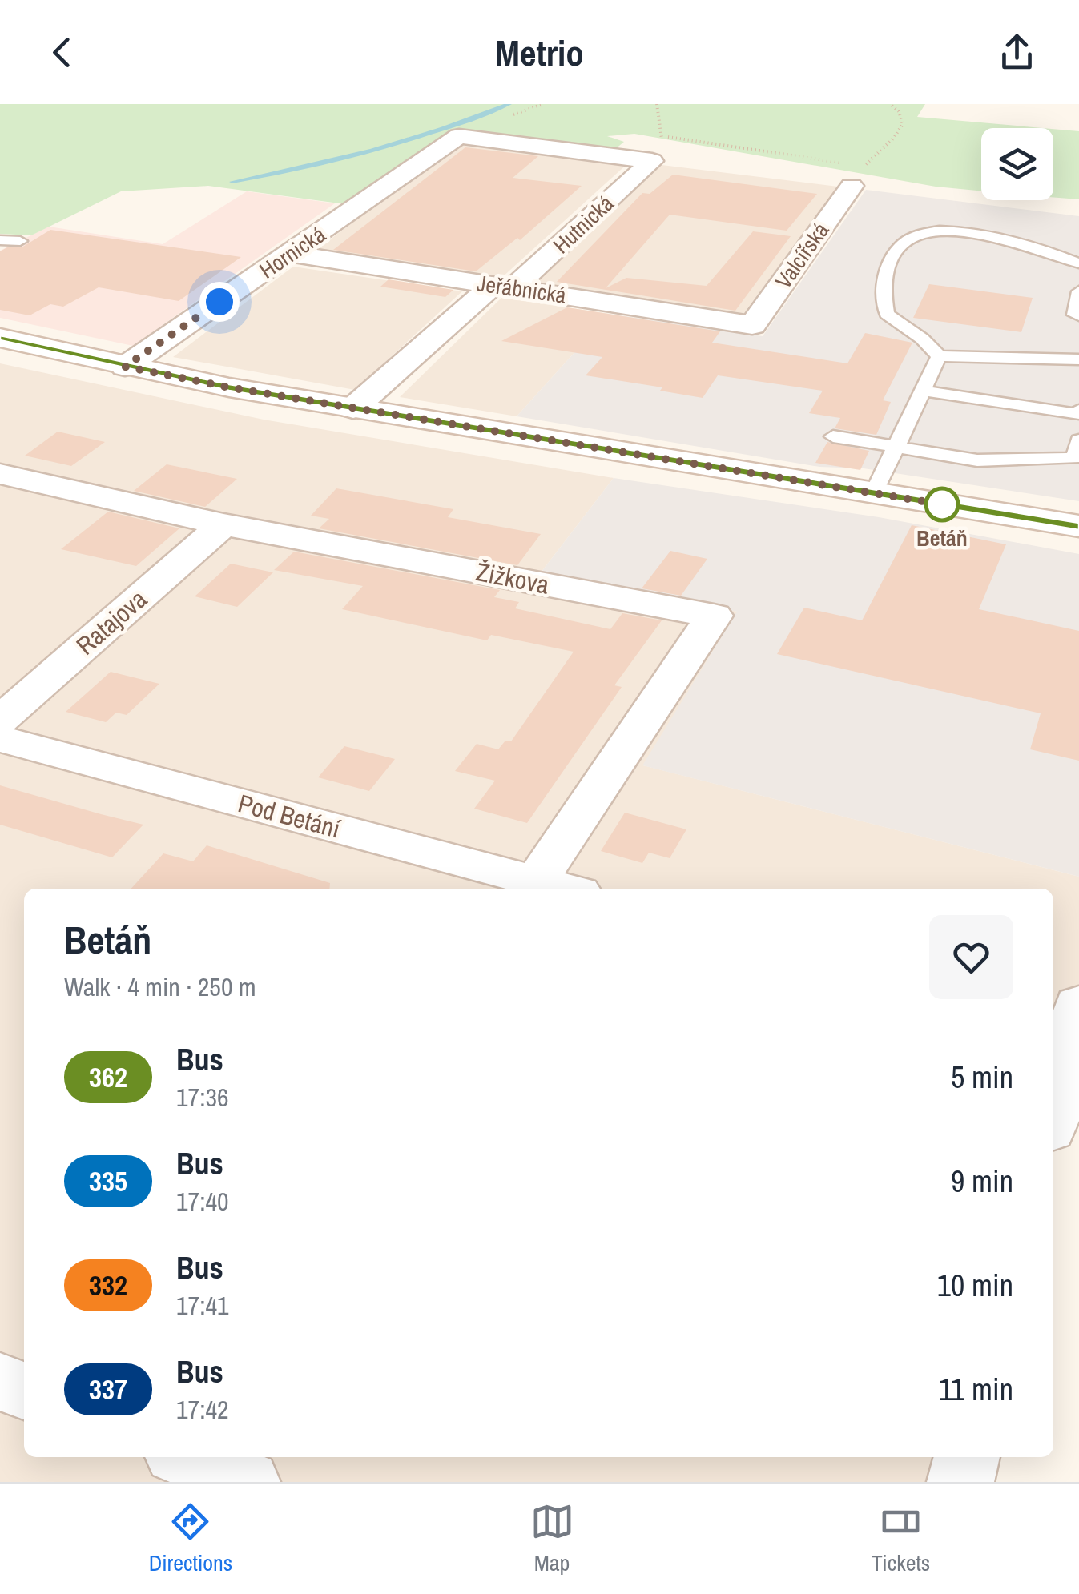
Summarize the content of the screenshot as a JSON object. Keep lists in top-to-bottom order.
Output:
{
  "streets": {
    "street": [
      "Hutnická",
      "Hornická",
      "Valcířská",
      "Jeřábnická",
      "Žižkova",
      "Ratajova",
      "Pod Betání"
    ]
  },
  "crossings": [
    ["Hutnická", "Hornická"],
    ["Hutnická", "Jeřábnická"],
    ["Hornická", "Jeřábnická"],
    ["Valcířská", "Jeřábnická"],
    ["Žižkova", "Ratajova"],
    ["Žižkova", "Pod Betání"]
  ],
  "places": ["Betáň"],
  "lines": ["bus line 362"],
  "page": {
    "header": "Metrio",
    "heading": ["Betáň", "Walk · 4 min · 250 m"],
    "list": [
      {
        "mark": "362",
        "name": "Bus",
        "note": "17:36",
        "value": "5 min"
      },
      {
        "mark": "335",
        "name": "Bus",
        "note": "17:40",
        "value": "9 min"
      },
      {
        "mark": "332",
        "name": "Bus",
        "note": "17:41",
        "value": "10 min"
      },
      {
        "mark": "337",
        "name": "Bus",
        "note": "17:42",
        "value": "11 min"
      }
    ],
    "tabs": ["Directions", "Map", "Tickets"]
  }
}
